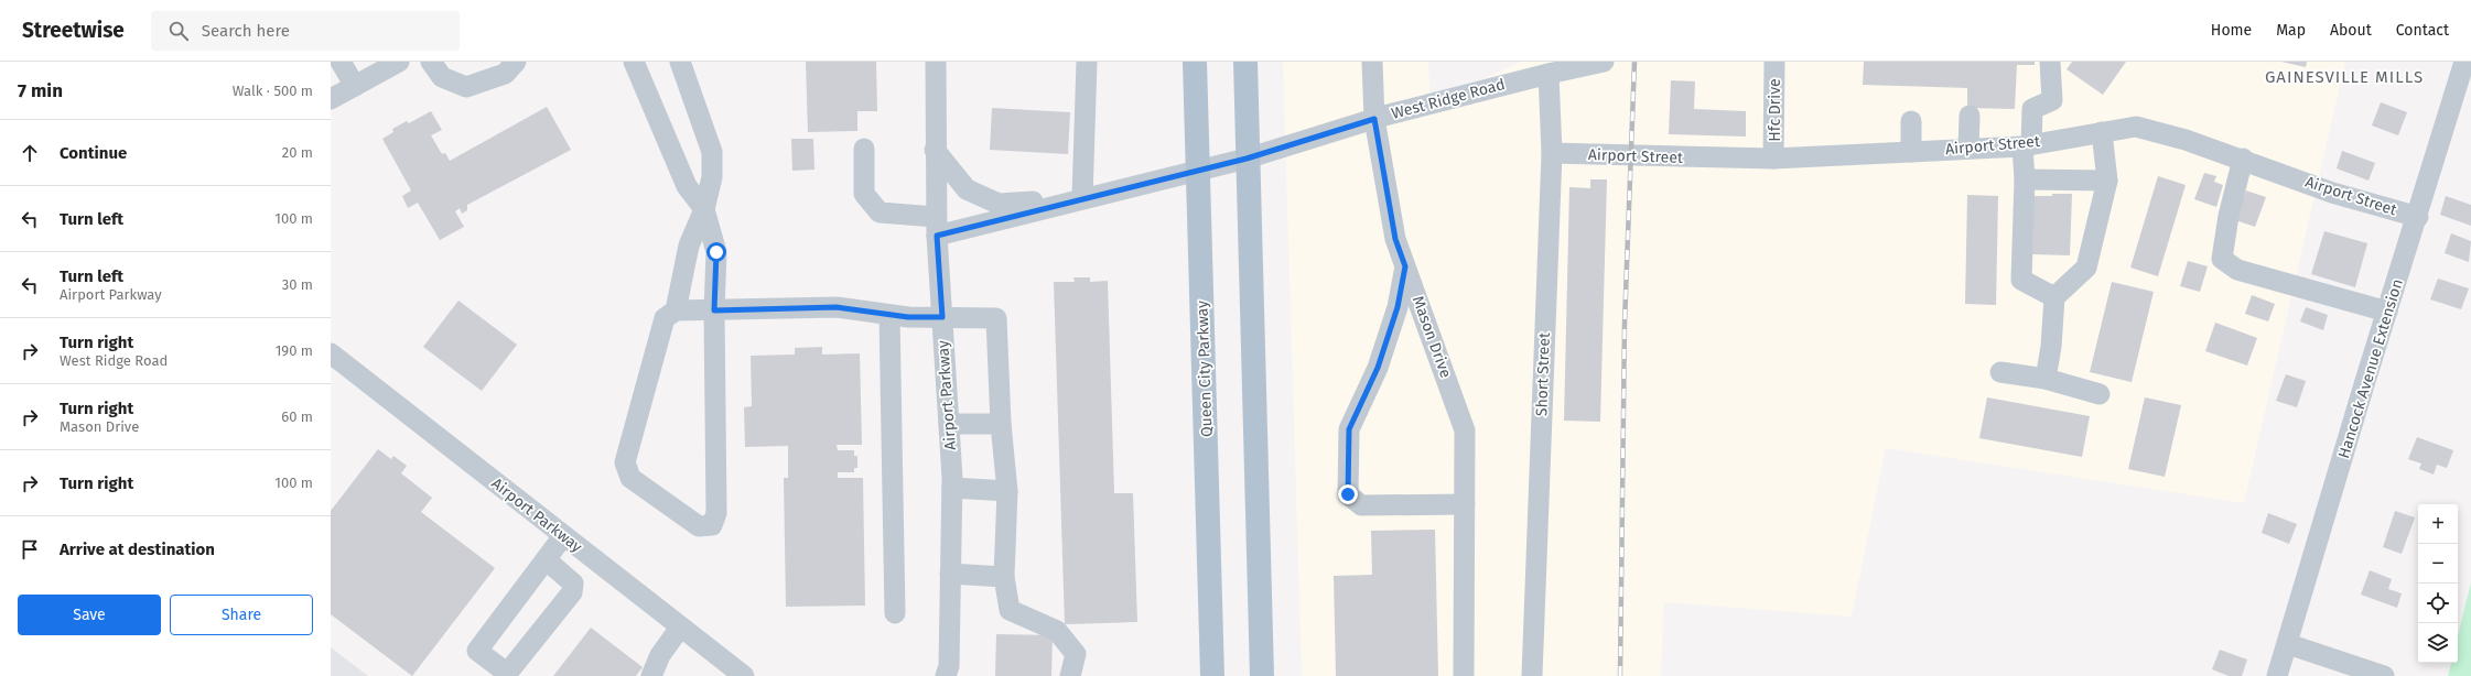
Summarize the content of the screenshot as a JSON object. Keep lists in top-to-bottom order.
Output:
{
  "streets": {
    "main road": ["Queen City Parkway"],
    "street": [
      "West Ridge Road",
      "Hfc Drive",
      "Airport Street",
      "Mason Drive",
      "Hancock Avenue Extension",
      "Short Street",
      "Airport Parkway"
    ]
  },
  "crossings": [
    ["West Ridge Road", "Mason Drive"],
    ["West Ridge Road", "Queen City Parkway"],
    ["West Ridge Road", "Short Street"],
    ["West Ridge Road", "Airport Parkway"],
    ["Hfc Drive", "Airport Street"],
    ["Airport Street", "Hancock Avenue Extension"],
    ["Airport Street", "Short Street"]
  ],
  "districts": ["GAINESVILLE MILLS"],
  "page": {
    "header": "Streetwise",
    "search": "Search here",
    "nav": [
      "Home",
      "Map",
      "About",
      "Contact"
    ],
    "heading": ["7 min", "Walk · 500 m"],
    "list": [
      ["Continue", "20 m"],
      ["Turn left", "100 m"],
      ["Turn left", "Airport Parkway", "30 m"],
      ["Turn right", "West Ridge Road", "190 m"],
      ["Turn right", "Mason Drive", "60 m"],
      ["Turn right", "100 m"],
      "Arrive at destination"
    ],
    "map_buttons": ["+", "−"],
    "buttons": ["Save", "Share"]
  }
}
